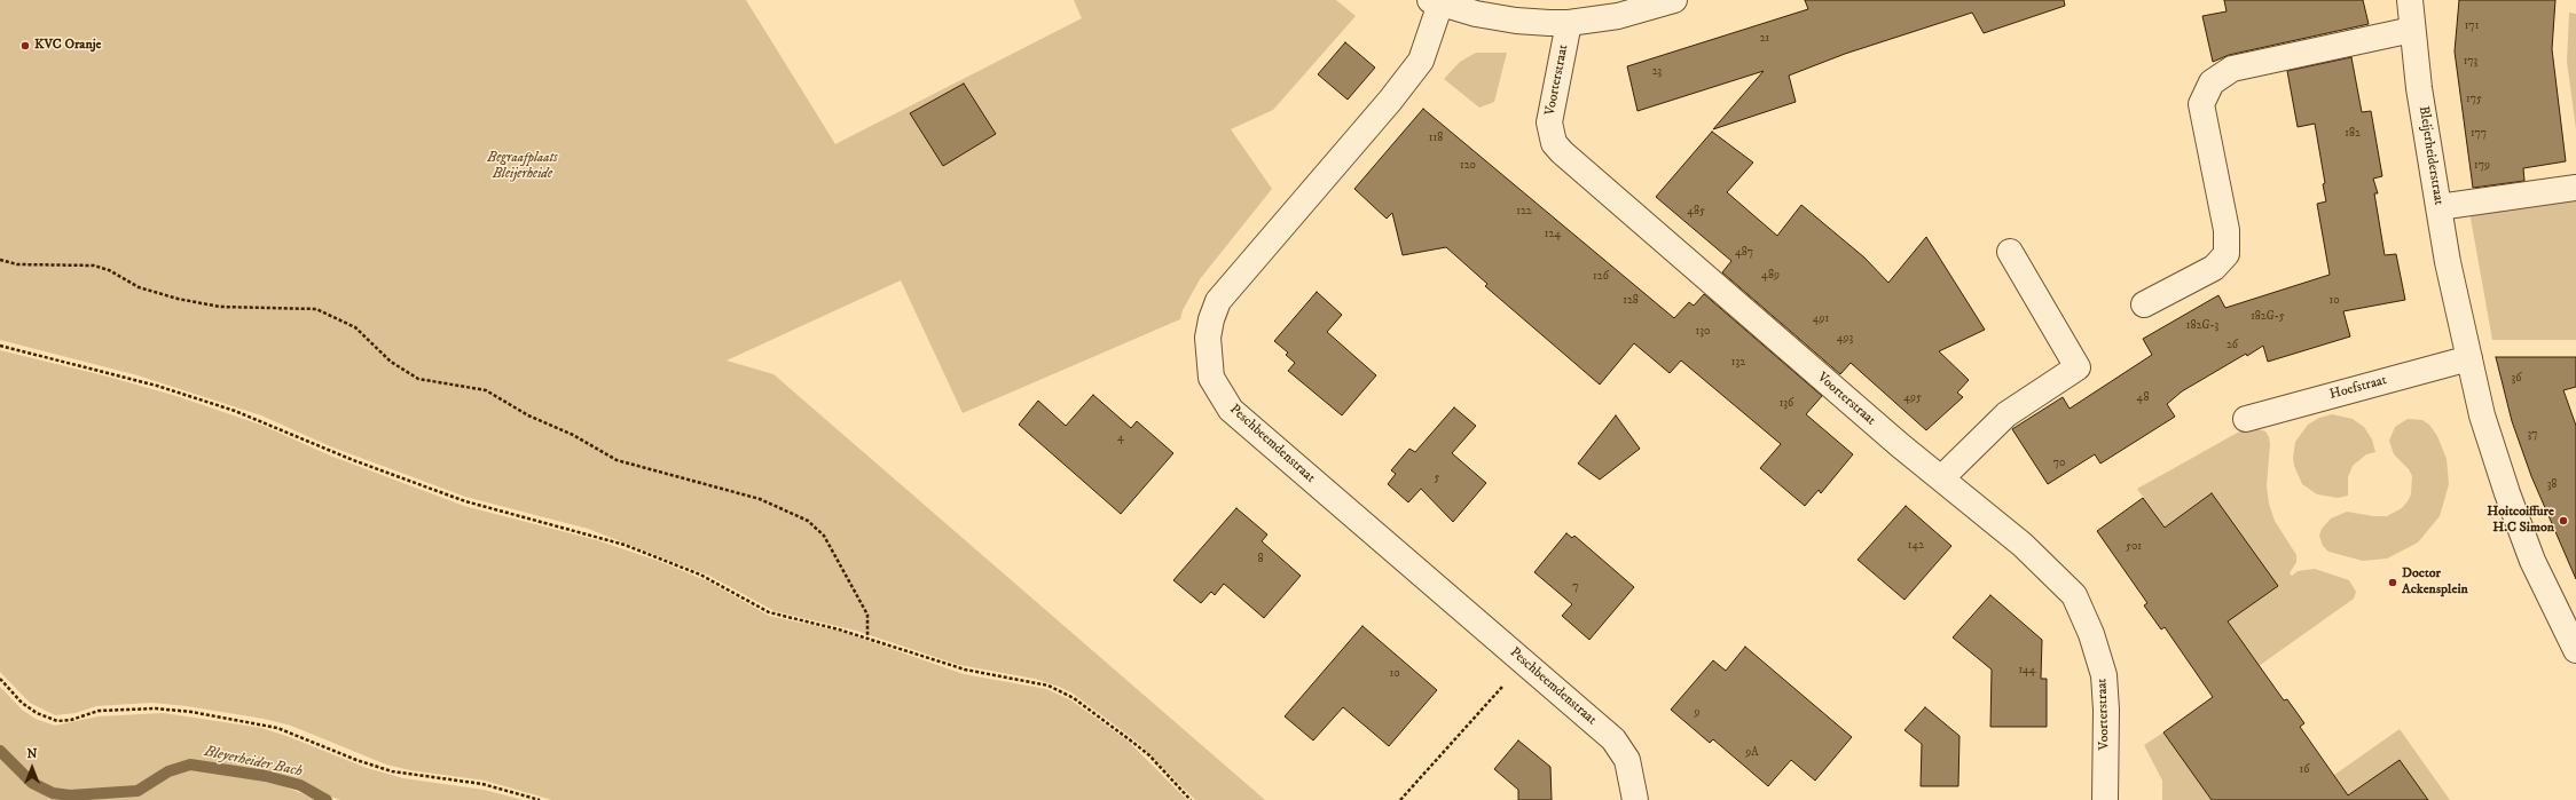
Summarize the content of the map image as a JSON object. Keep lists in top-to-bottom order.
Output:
{
  "streets": {
    "street": [
      "Voorterstraat",
      "Bleijerheiderstraat",
      "Hoefstraat",
      "Peschbeemdenstraat"
    ]
  },
  "crossings": [
    ["Bleijerheiderstraat", "Hoefstraat"]
  ],
  "water": ["Bleyerheider Bach"],
  "parks": ["Begraafplaats Bleijerheide"],
  "places": ["KVC Oranje", "Hoitcoiffure H.C Simon", "Doctor Ackensplein"],
  "house_numbers": [
    "171",
    "21",
    "173",
    "23",
    "175",
    "182",
    "177",
    "118",
    "120",
    "179",
    "122",
    "485",
    "124",
    "487",
    "489",
    "126",
    "128",
    "10",
    "182G-5",
    "491",
    "182G-3",
    "130",
    "493",
    "26",
    "132",
    "36",
    "495",
    "48",
    "136",
    "37",
    "4",
    "70",
    "5",
    "38",
    "142",
    "501",
    "8",
    "7",
    "144",
    "10",
    "9",
    "9A",
    "16"
  ],
  "north": "top"
}
